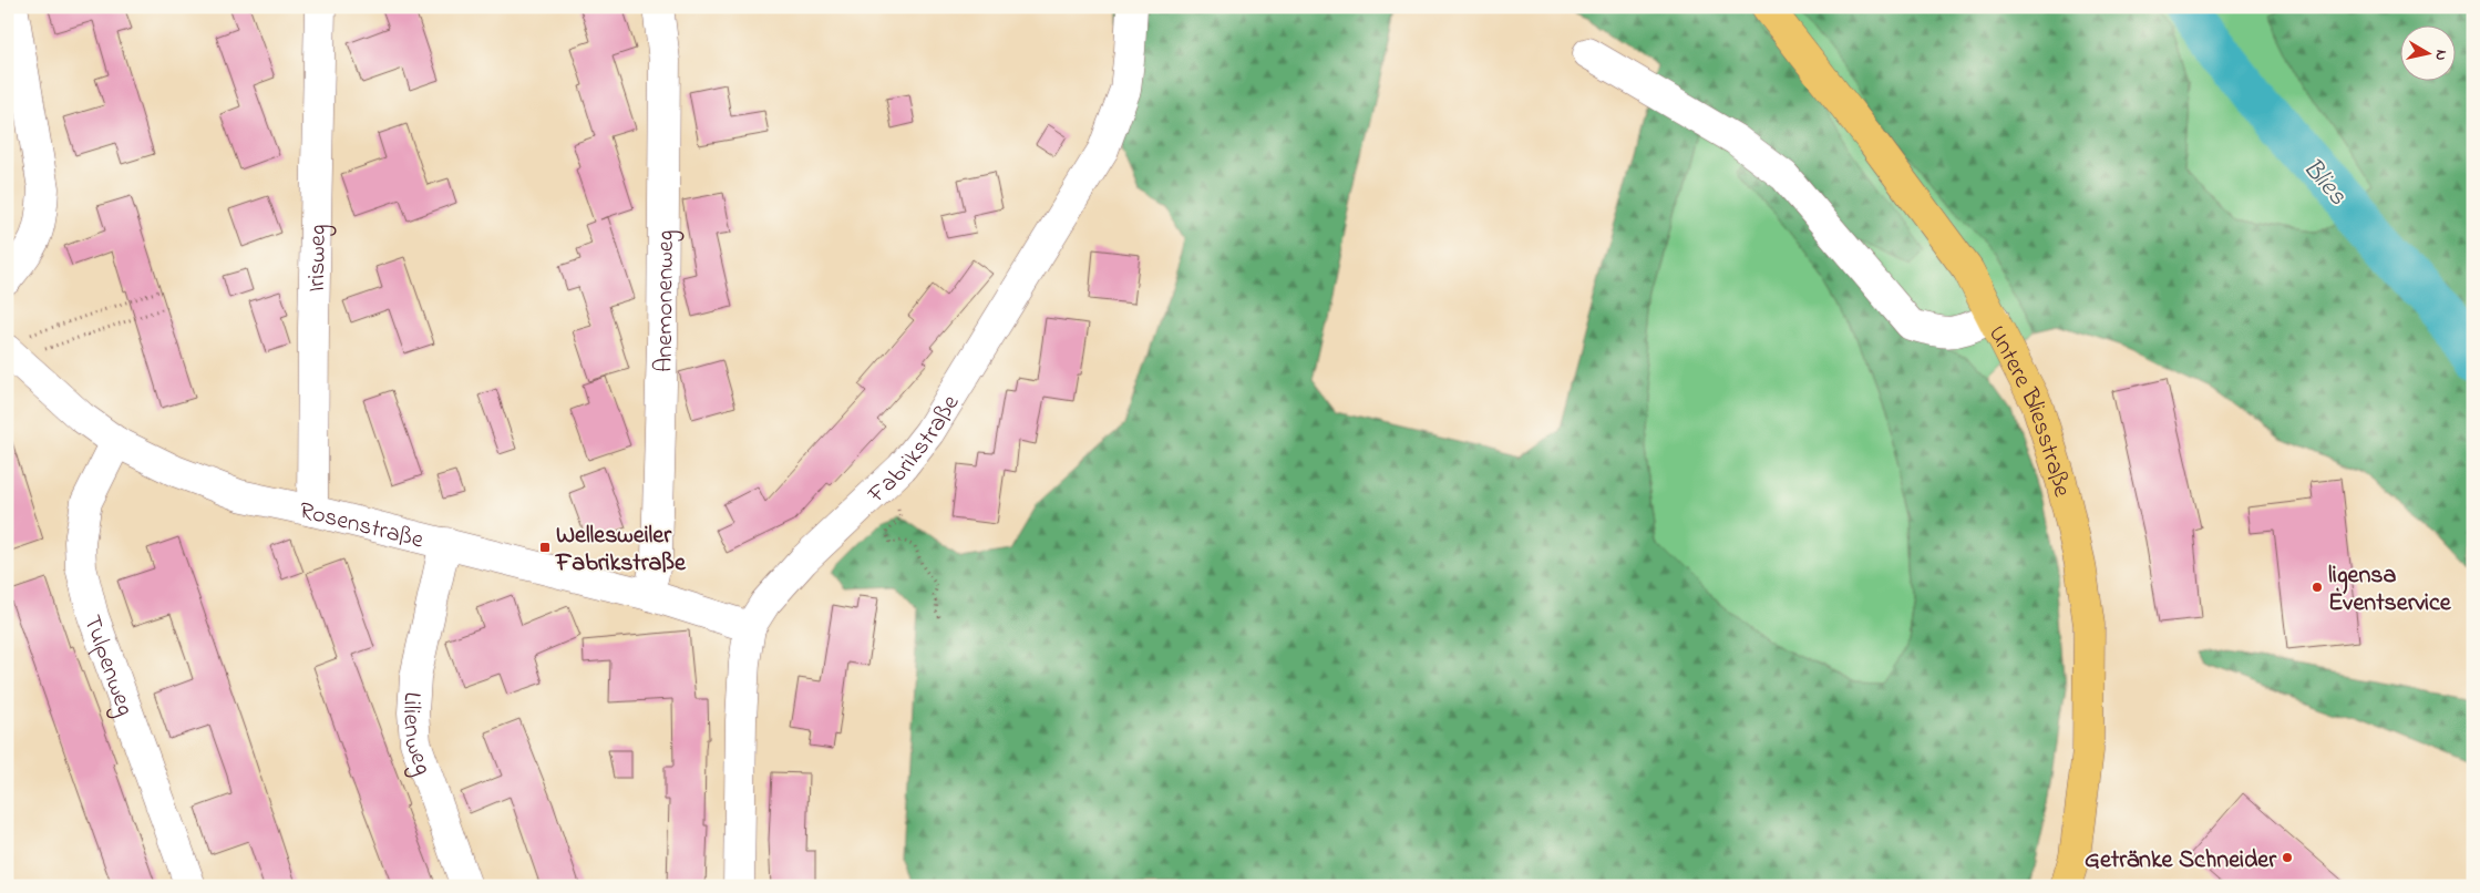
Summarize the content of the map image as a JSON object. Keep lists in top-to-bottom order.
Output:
{
  "streets": {
    "main road": ["Untere Bliesstraße"],
    "street": [
      "Irisweg",
      "Anemonenweg",
      "Fabrikstraße",
      "Rosenstraße",
      "Tulpenweg",
      "Lilienweg"
    ]
  },
  "crossings": [
    ["Irisweg", "Rosenstraße"],
    ["Anemonenweg", "Rosenstraße"],
    ["Fabrikstraße", "Rosenstraße"],
    ["Rosenstraße", "Tulpenweg"],
    ["Rosenstraße", "Lilienweg"]
  ],
  "water": ["Blies"],
  "places": {
    "transit": ["Wellesweiler Fabrikstraße"],
    "other": ["ligensa Eventservice", "Getränke Schneider"]
  },
  "north": "right"
}
